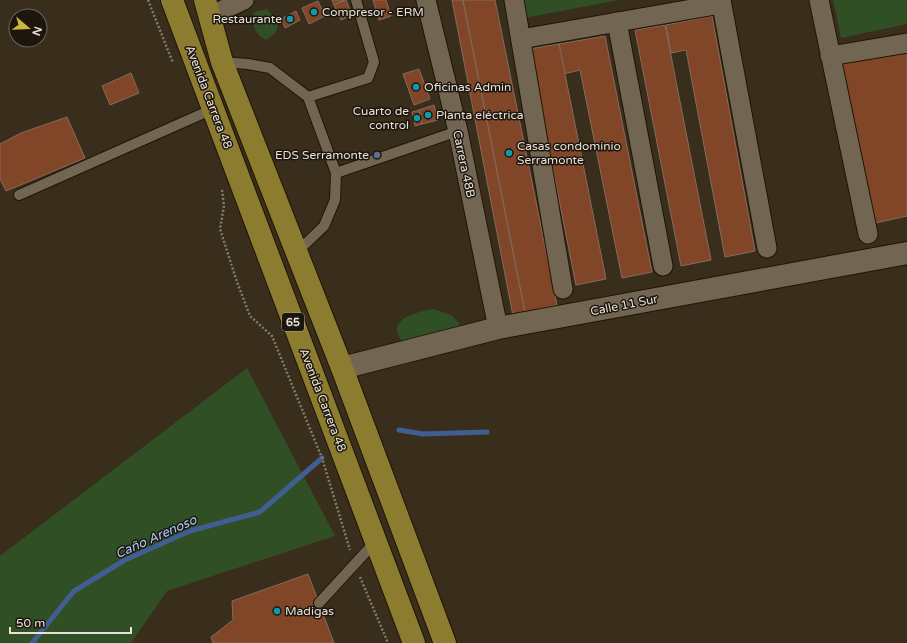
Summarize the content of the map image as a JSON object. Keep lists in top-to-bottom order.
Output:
{
  "streets": {
    "main road": ["Avenida Carrera 48", "65"],
    "street": ["Carrera 48B", "Calle 11 Sur"]
  },
  "crossings": [
    ["Avenida Carrera 48", "Calle 11 Sur"],
    ["Carrera 48B", "Calle 11 Sur"]
  ],
  "water": ["Caño Arenoso"],
  "places": [
    "Compresor - ERM",
    "Restaurante",
    "Oficinas Admin",
    "Planta eléctrica",
    "Cuarto de control",
    "Casas condominio Serramonte",
    "EDS Serramonte",
    "Madigas"
  ],
  "scale_bar": "50 m",
  "north": "right"
}
